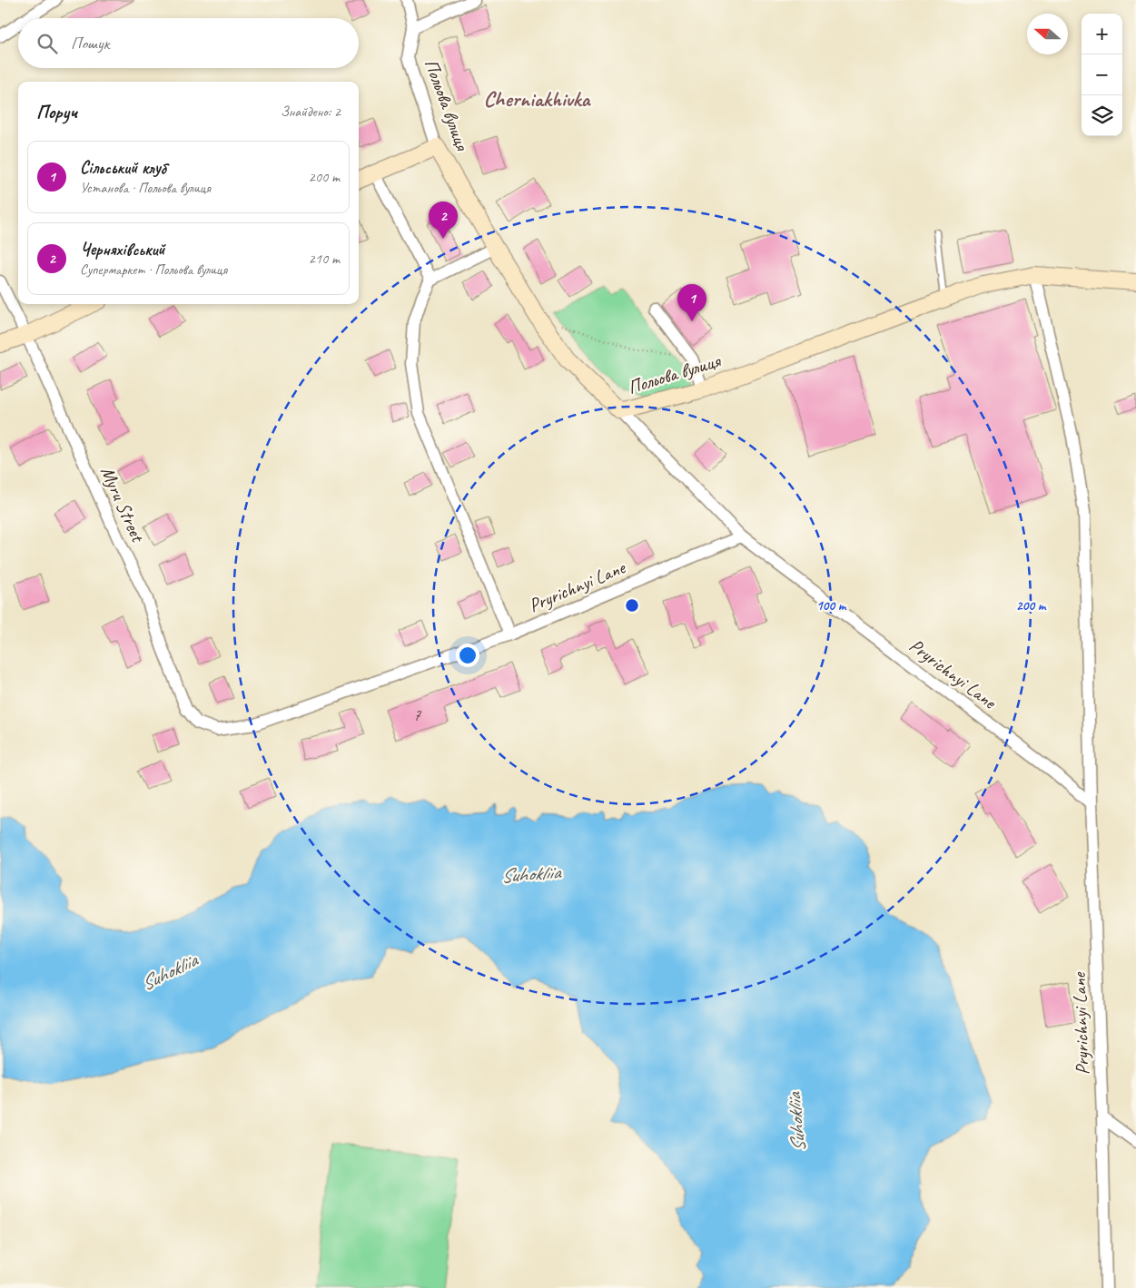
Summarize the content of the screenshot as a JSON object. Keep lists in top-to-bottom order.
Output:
{
  "streets": {
    "street": ["Польова вулиця", "Myru Street", "Pryrichnyi Lane"]
  },
  "crossings": [
    ["Myru Street", "Pryrichnyi Lane"]
  ],
  "districts": ["Cherniakhivka"],
  "water": ["Suhokliia"],
  "house_numbers": ["7"],
  "north": "left",
  "page": {
    "map_buttons": ["+", "−"],
    "search": "Пошук",
    "heading": ["Поруч", "Знайдено: 2"],
    "list": [
      {
        "mark": "1",
        "name": "Сільський клуб",
        "note": "Установа · Польова вулиця",
        "value": "200 m"
      },
      {
        "mark": "2",
        "name": "Черняхівський",
        "note": "Супермаркет · Польова вулиця",
        "value": "210 m"
      }
    ],
    "pins": ["2", "1"]
  },
  "rings": ["100 m", "200 m"]
}
